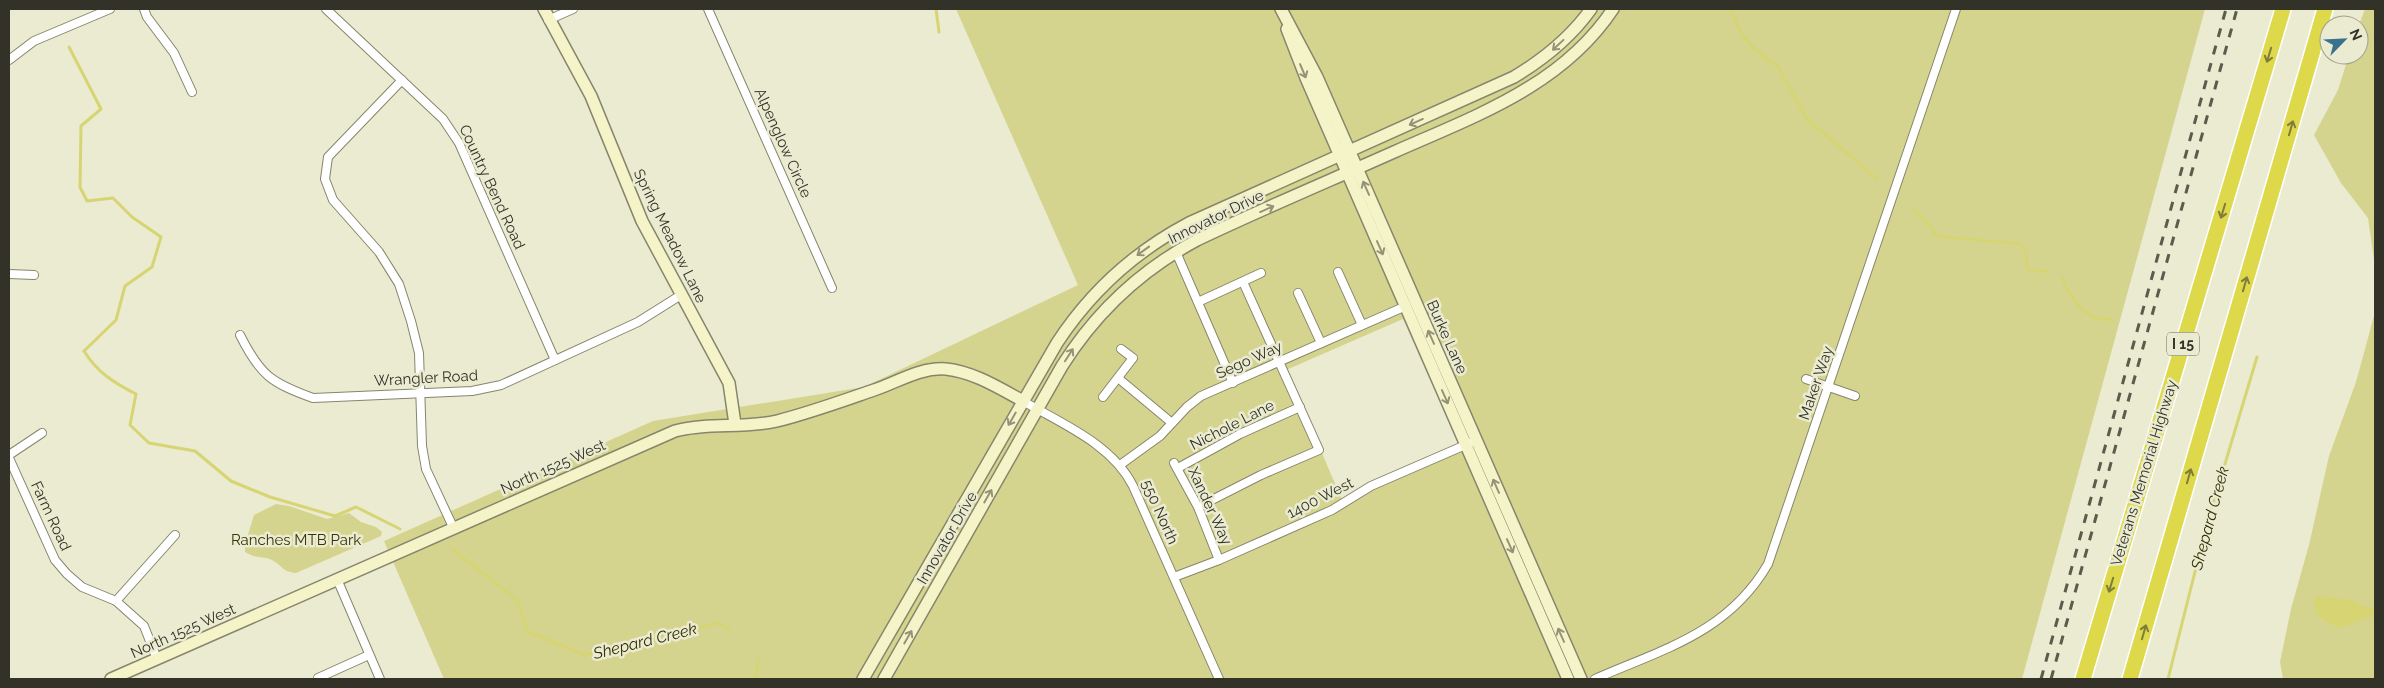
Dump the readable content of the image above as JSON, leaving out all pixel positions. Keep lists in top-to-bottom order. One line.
{"streets":{"highway":["I 15","Veterans Memorial Highway"],"street":["Alpenglow Circle","Country Bend Road","Innovator Drive","Spring Meadow Lane","Burke Lane","Sego Way","Wrangler Road","Maker Way","Nichole Lane","North 1525 West","1400 West","Xander Way","550 North","Farm Road"]},"crossings":[["Country Bend Road","Wrangler Road"],["Innovator Drive","Burke Lane"],["Innovator Drive","North 1525 West"],["Innovator Drive","550 North"],["Spring Meadow Lane","Wrangler Road"],["Spring Meadow Lane","North 1525 West"],["Burke Lane","Sego Way"],["Burke Lane","1400 West"],["Sego Way","550 North"],["Nichole Lane","Xander Way"],["North 1525 West","550 North"],["North 1525 West","Farm Road"],["1400 West","Xander Way"],["1400 West","550 North"]],"water":["Shepard Creek"],"parks":["Ranches MTB Park"],"north":"top right"}
